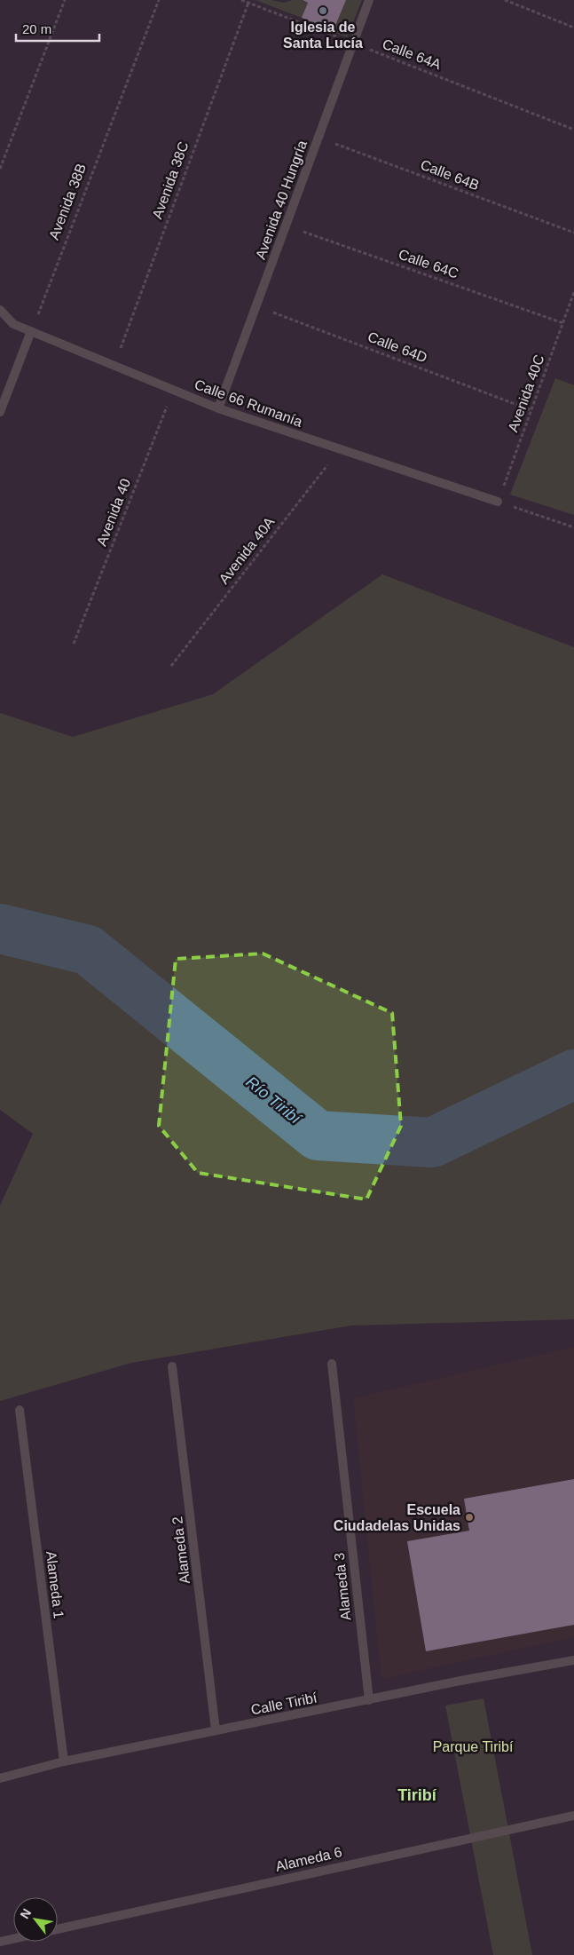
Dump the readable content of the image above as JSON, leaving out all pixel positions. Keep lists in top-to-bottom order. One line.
{"streets":{"street":["Avenida 40 Hungría","Calle 66 Rumanía","Alameda 2","Alameda 1","Alameda 3","Calle Tiribí","Alameda 6"],"path":["Calle 64A","Calle 64B","Avenida 38C","Avenida 38B","Calle 64C","Calle 64D","Avenida 40C","Avenida 40","Avenida 40A"]},"crossings":[["Calle 64A","Avenida 38C"],["Calle 64A","Avenida 40 Hungría"],["Calle 64B","Avenida 40 Hungría"],["Avenida 38C","Calle 66 Rumanía"],["Avenida 40 Hungría","Calle 64C"],["Avenida 40 Hungría","Calle 64D"],["Avenida 40 Hungría","Calle 66 Rumanía"],["Avenida 38B","Calle 66 Rumanía"],["Calle 64C","Avenida 40C"],["Calle 64D","Avenida 40C"],["Avenida 40C","Calle 66 Rumanía"],["Calle 66 Rumanía","Avenida 40"],["Calle 66 Rumanía","Avenida 40A"],["Alameda 2","Calle Tiribí"],["Alameda 1","Calle Tiribí"],["Alameda 3","Calle Tiribí"]],"districts":["Tiribí"],"water":["Río Tiribí"],"parks":["Parque Tiribí"],"places":["Iglesia de Santa Lucía","Escuela Ciudadelas Unidas"],"scale_bar":"20 m","north":"top left"}
